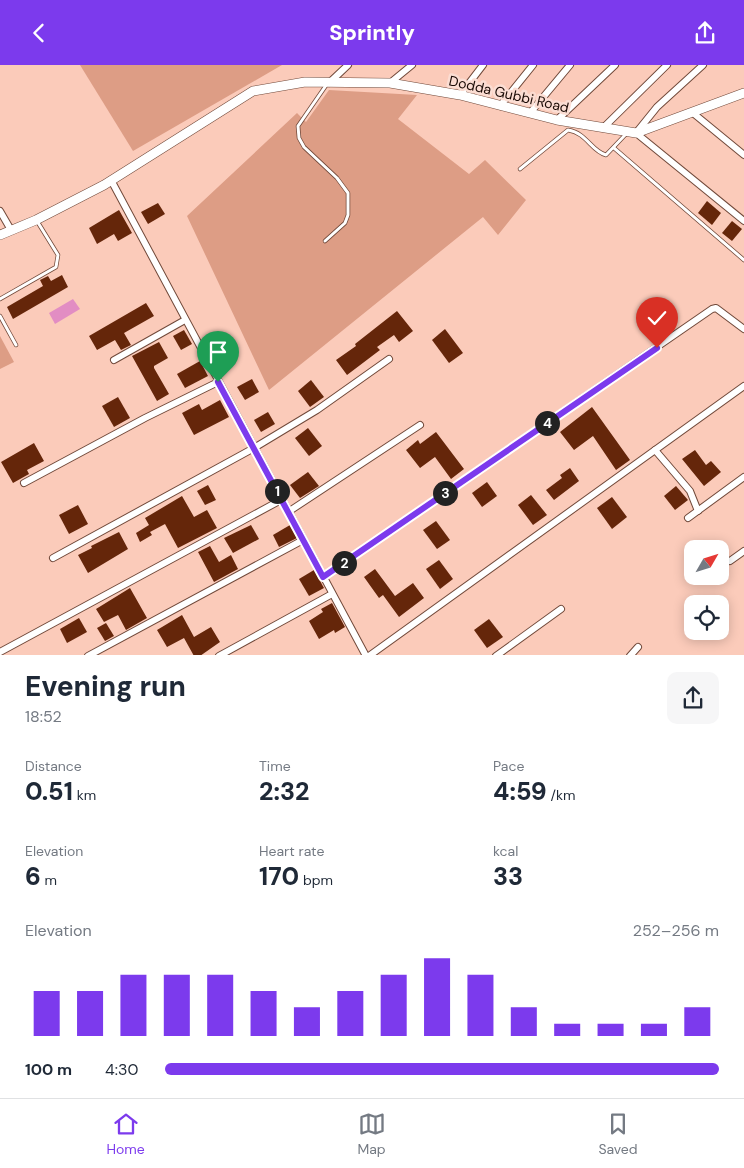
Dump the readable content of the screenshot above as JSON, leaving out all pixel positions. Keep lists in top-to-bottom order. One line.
{"streets":{"main road":["Dodda Gubbi Road"]},"north":"top right","page":{"header":"Sprintly","pins":["4","1","3","2"],"heading":["Evening run","18:52"],"stats":[["Distance","0.51 km"],["Time","2:32"],["Pace","4:59 /km"],["Elevation","6 m"],["Heart rate","170 bpm"],["kcal","33"]],"chart":["Elevation","252–256 m"],"list":[{"name":"100 m","note":"4:30"}],"tabs":["Home","Map","Saved"]}}
